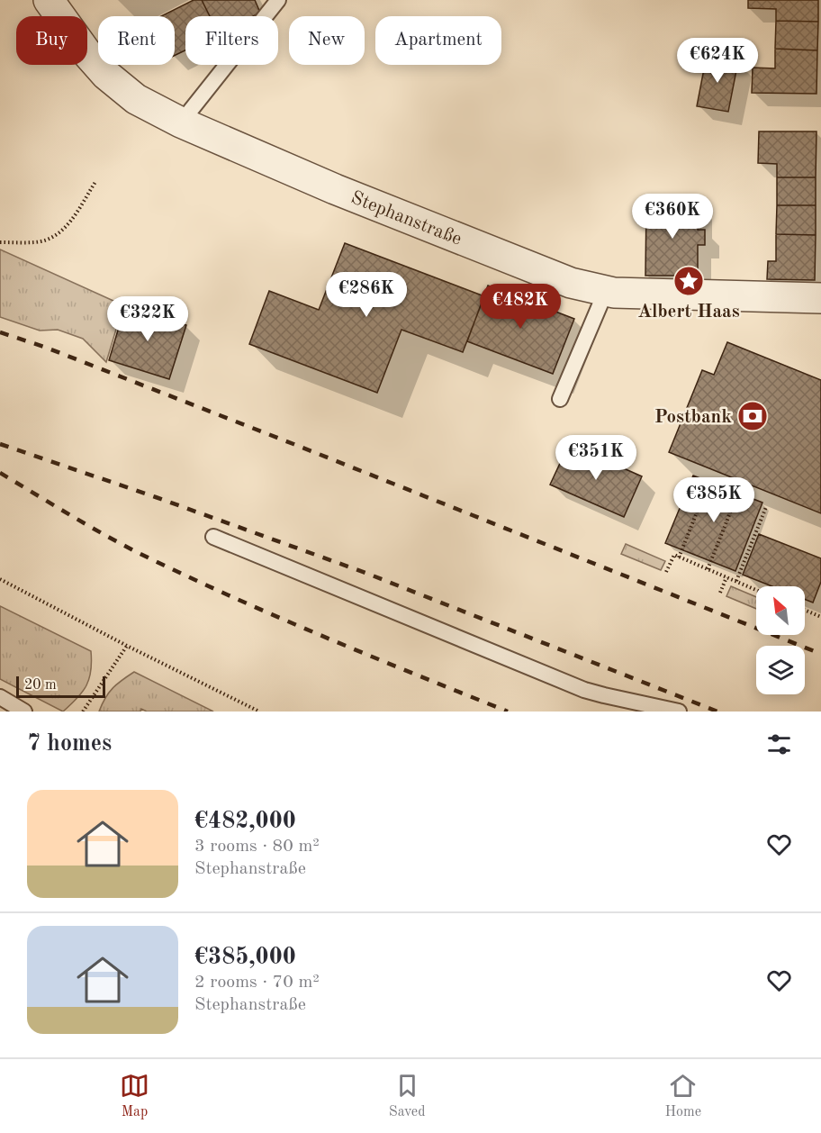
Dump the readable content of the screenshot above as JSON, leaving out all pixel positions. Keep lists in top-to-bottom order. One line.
{"streets":{"street":["Stephanstraße"]},"places":{"place":["Albert Haas"],"bank":["Postbank"]},"scale_bar":"20 m","north":"top left","page":{"chip":["Buy","Rent","Filters","New","Apartment"],"price":["€624K","€360K","€286K","€482K","€322K","€351K","€385K"],"scale":"20 m","heading":"7 homes","list":[{"name":"€482,000","note":"3 rooms · 80 m² · Stephanstraße"},{"name":"€385,000","note":"2 rooms · 70 m² · Stephanstraße"}],"tabs":["Map","Saved","Home"]}}
